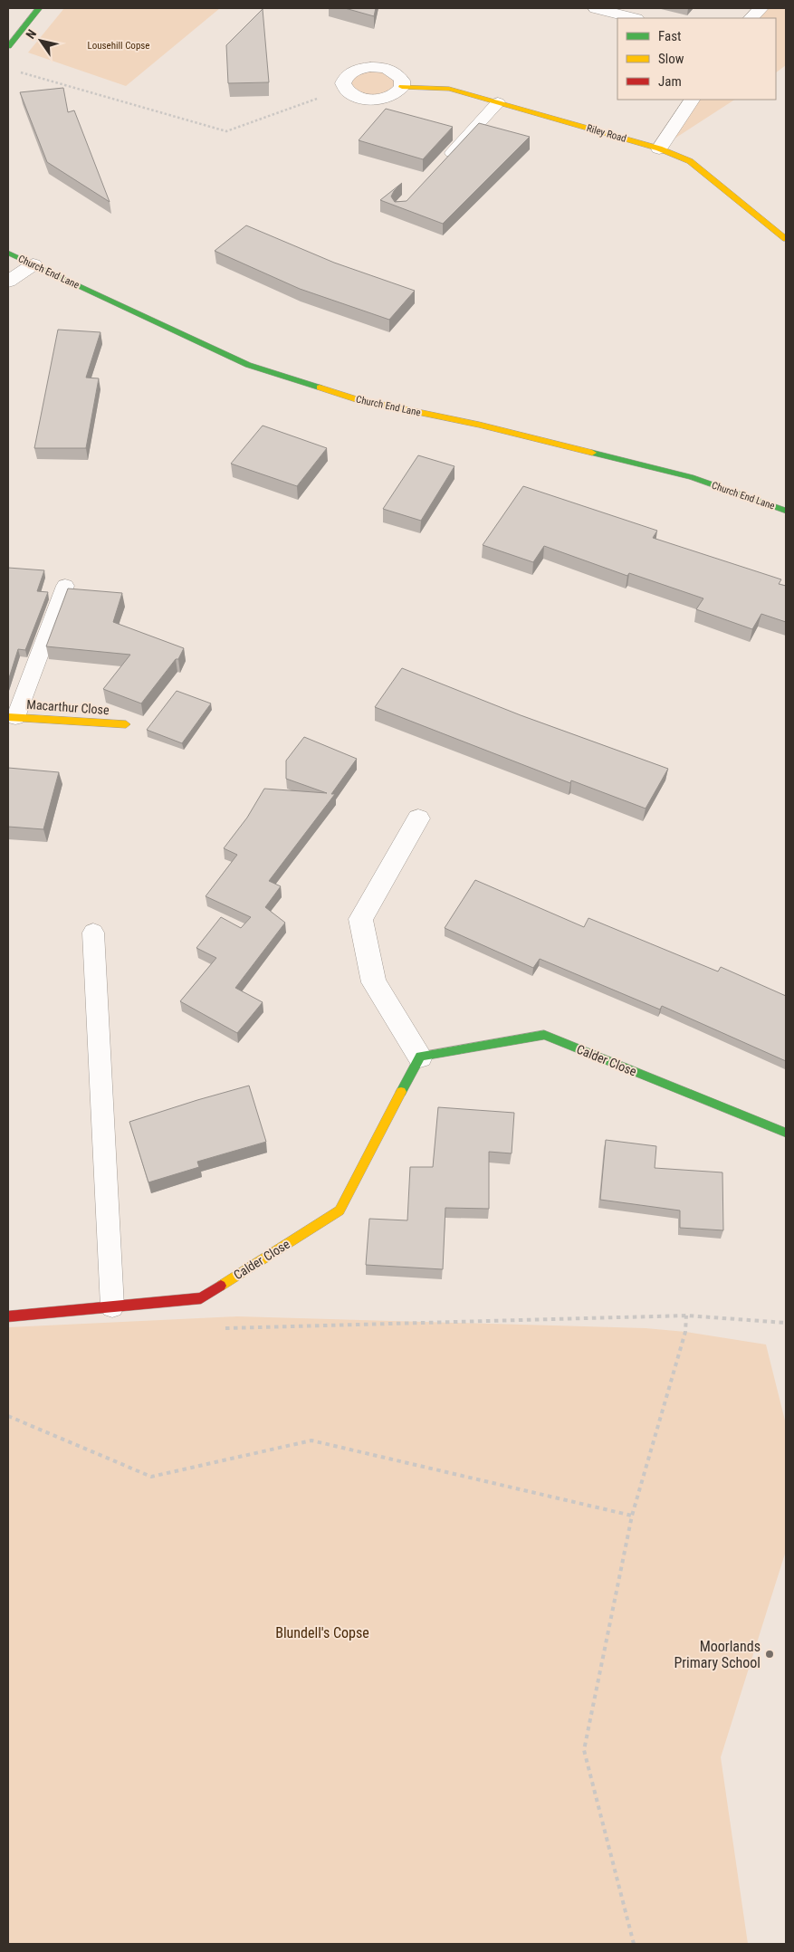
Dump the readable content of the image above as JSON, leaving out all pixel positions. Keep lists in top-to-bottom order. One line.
{"streets":{"street":["Riley Road","Church End Lane","Macarthur Close","Calder Close"]},"parks":["Lousehill Copse","Blundell's Copse"],"places":["Moorlands Primary School"],"legend":["Fast","Slow","Jam"],"north":"top left"}
